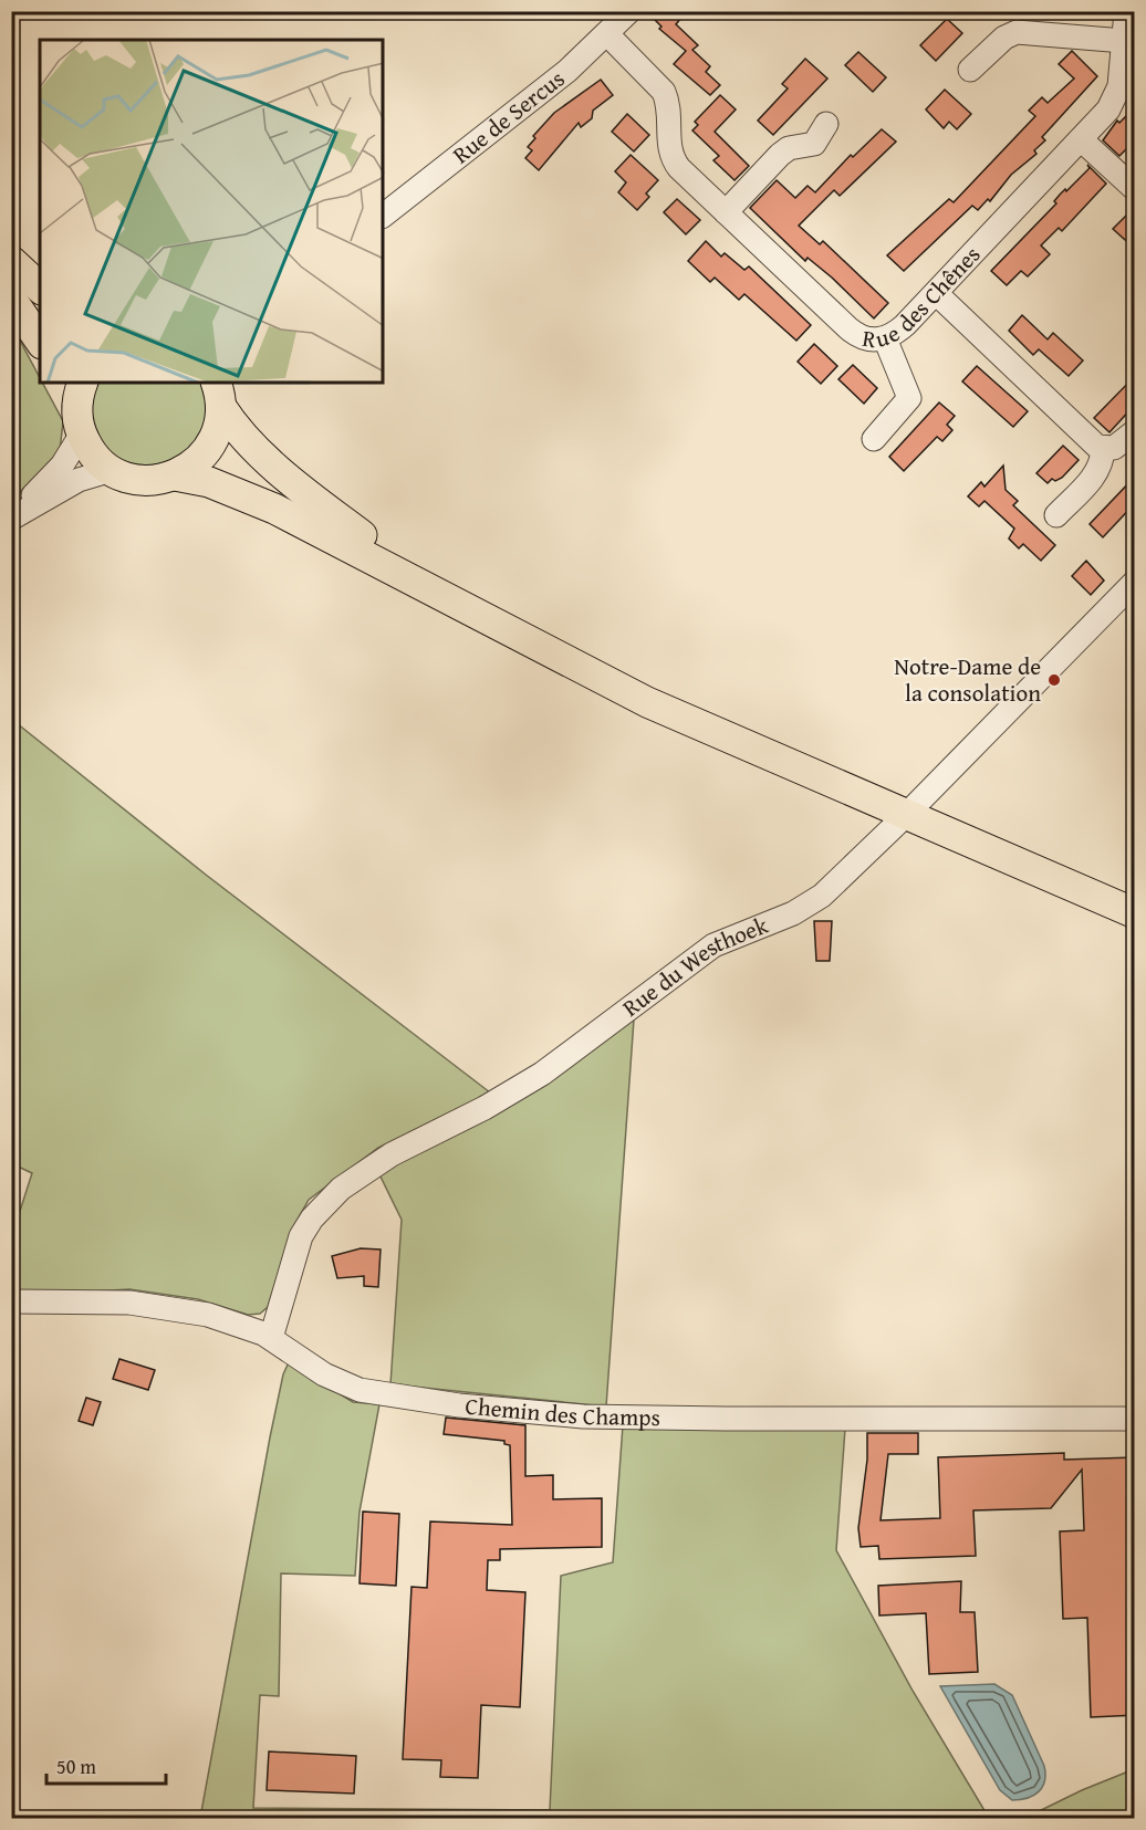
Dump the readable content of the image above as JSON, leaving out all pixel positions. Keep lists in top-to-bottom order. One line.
{"streets":{"street":["Rue de Sercus","Rue des Chênes","Rue du Westhoek","Chemin des Champs"]},"crossings":[["Rue de Sercus","Rue des Chênes"],["Rue du Westhoek","Chemin des Champs"]],"places":["Notre-Dame de la consolation"],"scale_bar":"50 m"}
